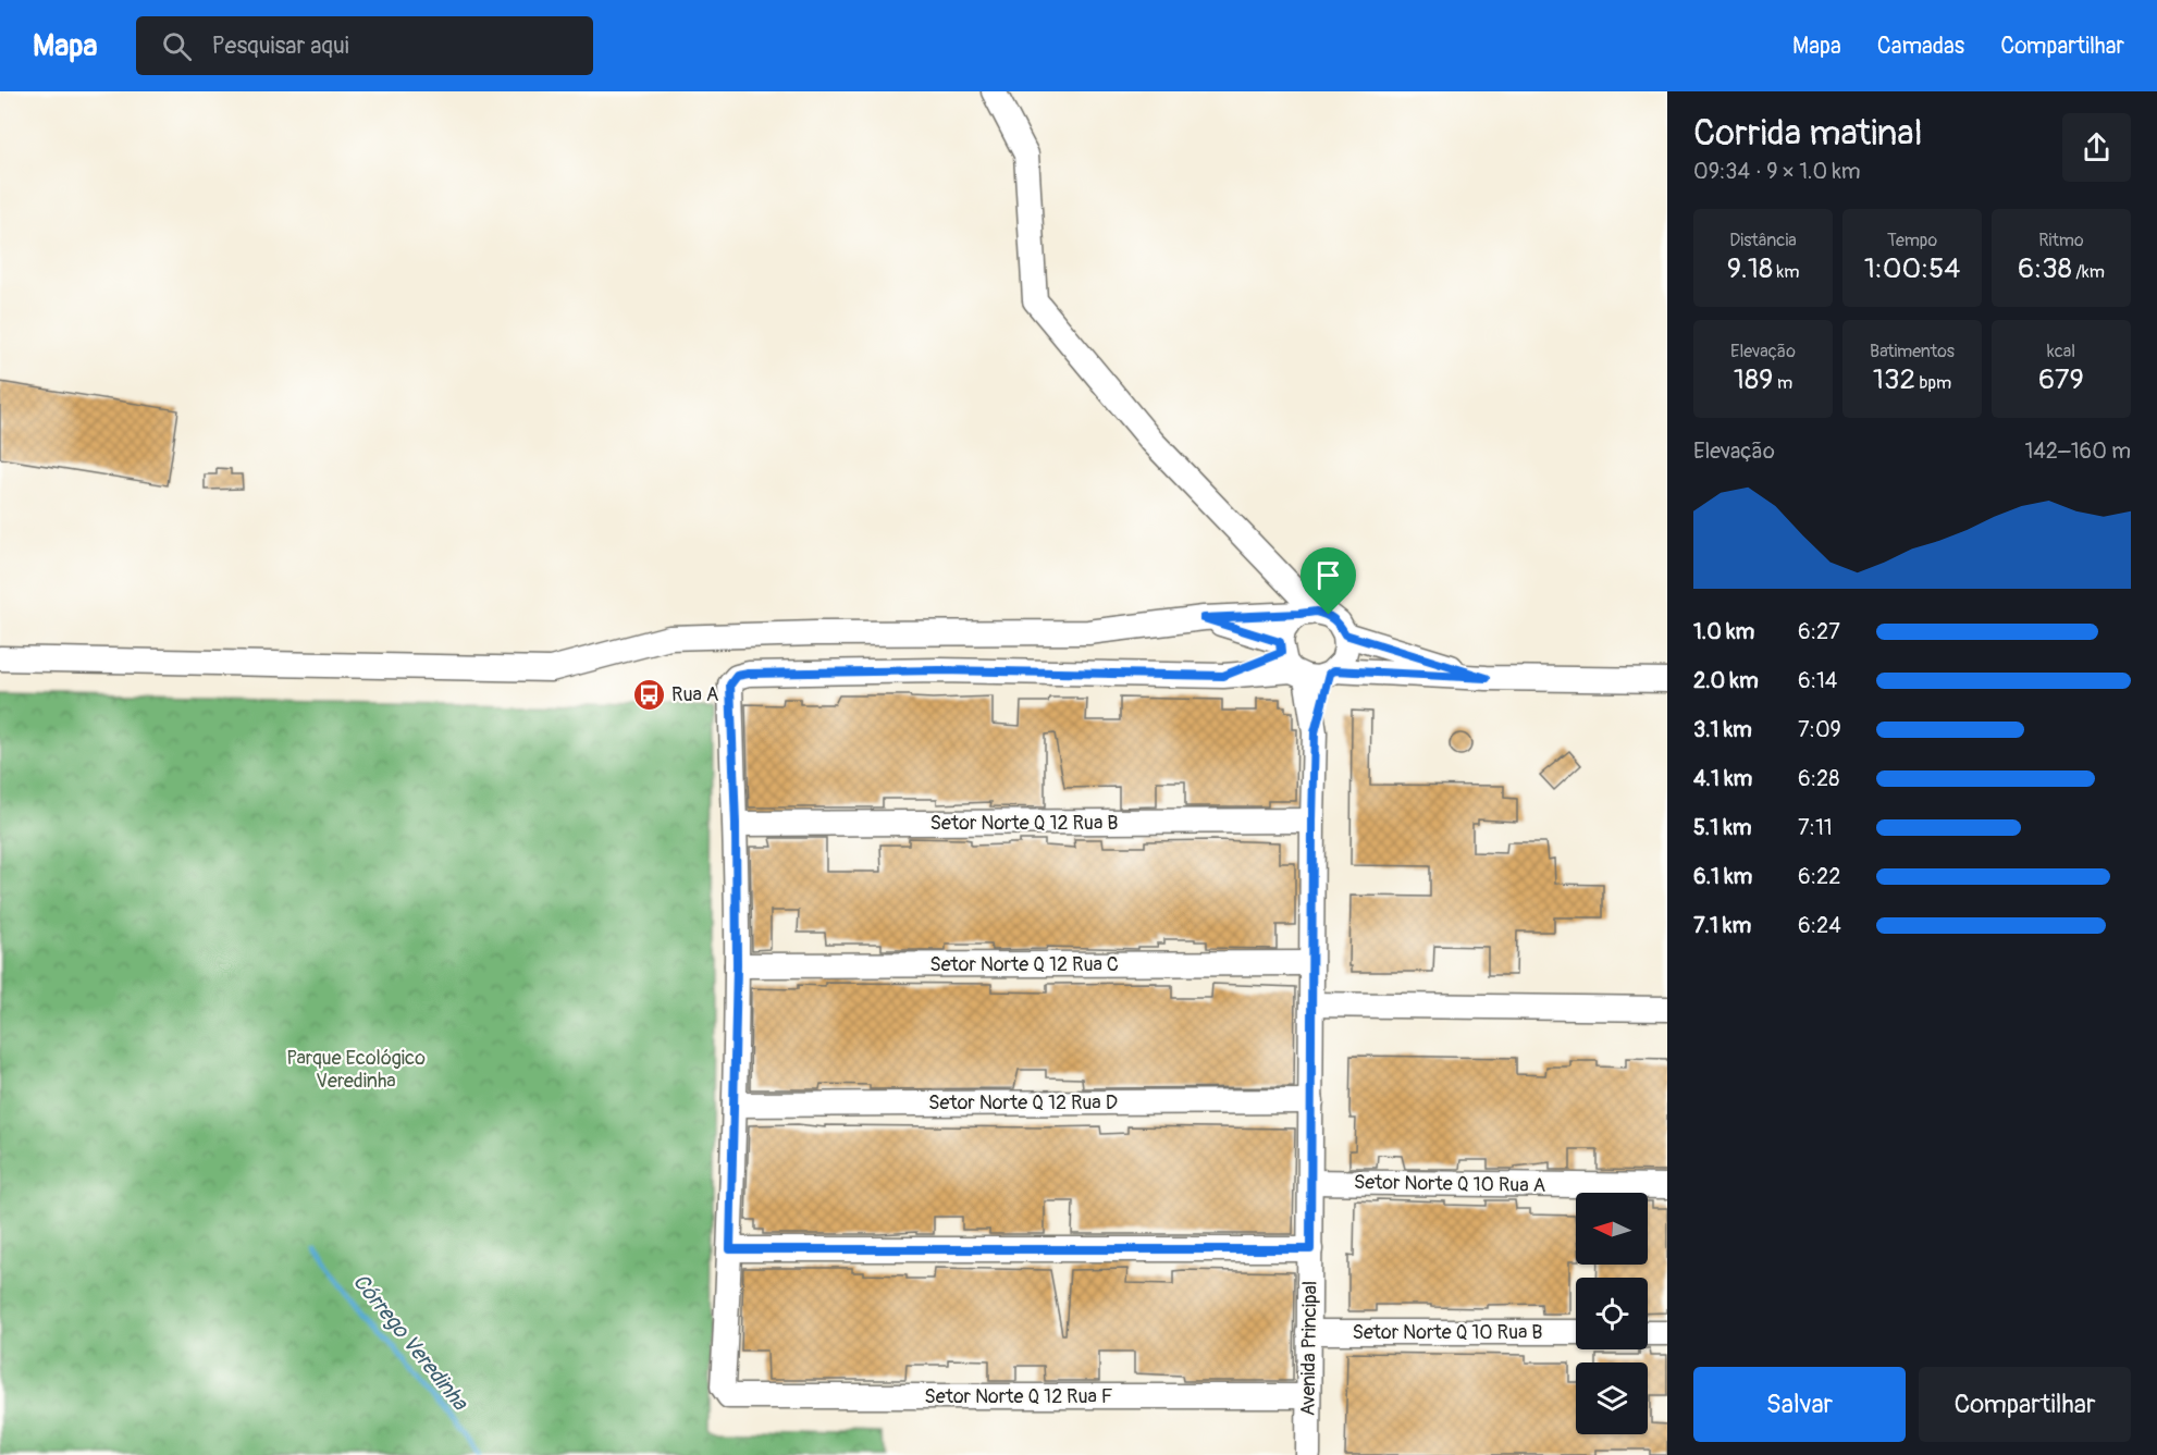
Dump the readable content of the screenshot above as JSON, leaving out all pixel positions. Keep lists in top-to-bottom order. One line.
{"streets":{"street":["Setor Norte Q 12 Rua B","Setor Norte Q 12 Rua C","Setor Norte Q 12 Rua D","Setor Norte Q 10 Rua A","Setor Norte Q 10 Rua B","Avenida Principal","Setor Norte Q 12 Rua F"]},"crossings":[["Setor Norte Q 12 Rua B","Avenida Principal"],["Setor Norte Q 12 Rua C","Avenida Principal"],["Setor Norte Q 12 Rua D","Avenida Principal"],["Setor Norte Q 10 Rua A","Avenida Principal"],["Setor Norte Q 10 Rua B","Avenida Principal"],["Avenida Principal","Setor Norte Q 12 Rua F"]],"water":["Córrego Veredinha"],"parks":["Parque Ecológico Veredinha"],"places":{"bus stop":["Rua A"]},"north":"left","page":{"header":"Mapa","search":"Pesquisar aqui","nav":["Mapa","Camadas","Compartilhar"],"heading":["Corrida matinal","09:34 · 9 × 1.0 km"],"stats":[["Distância","9.18 km"],["Tempo","1:00:54"],["Ritmo","6:38 /km"],["Elevação","189 m"],["Batimentos","132 bpm"],["kcal","679"]],"chart":["Elevação","142–160 m"],"list":[{"name":"1.0 km","note":"6:27"},{"name":"2.0 km","note":"6:14"},{"name":"3.1 km","note":"7:09"},{"name":"4.1 km","note":"6:28"},{"name":"5.1 km","note":"7:11"},{"name":"6.1 km","note":"6:22"},{"name":"7.1 km","note":"6:24"}],"buttons":["Salvar","Compartilhar"]}}
